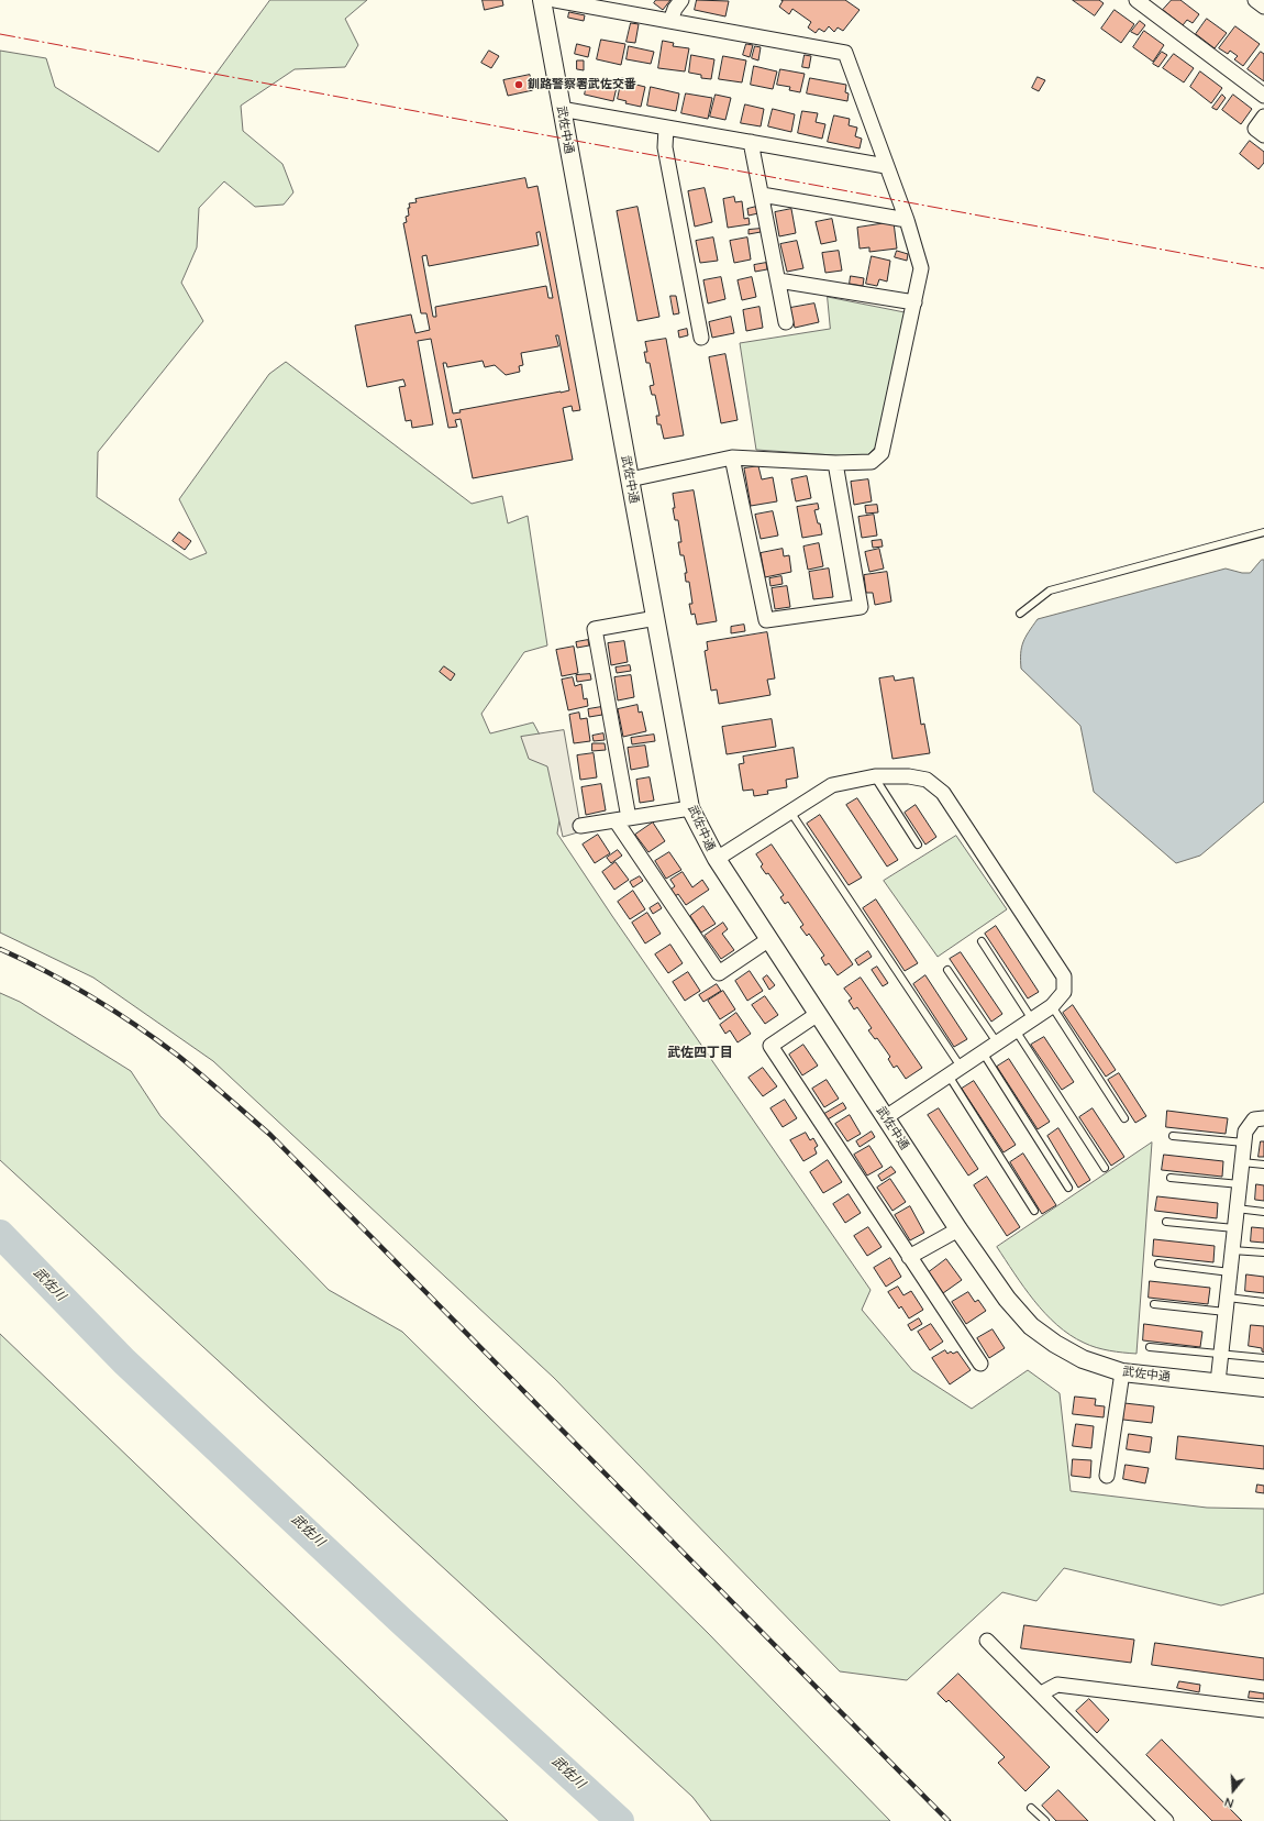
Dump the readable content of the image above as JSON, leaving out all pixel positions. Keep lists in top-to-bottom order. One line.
{"streets":{"street":["武佐中通"]},"districts":["武佐四丁目"],"water":["武佐川"],"places":["釧路警察署武佐交番"],"north":"bottom"}
